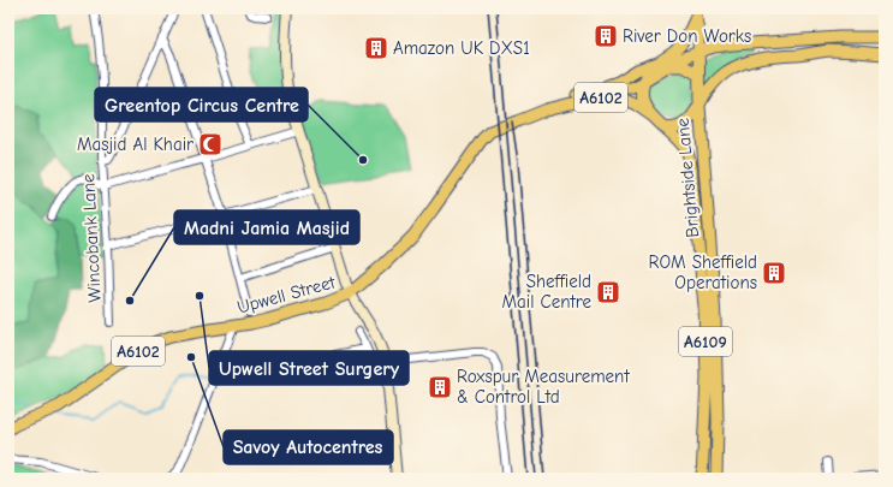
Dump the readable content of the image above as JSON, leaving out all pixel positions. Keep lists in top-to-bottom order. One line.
{"streets":{"main road":["A6102","Brightside Lane","Upwell Street","A6109"],"street":["Wincobank Lane"]},"crossings":[["Brightside Lane","Upwell Street"]],"places":{"building":["River Don Works","Amazon UK DXS1","ROM Sheffield Operations","Sheffield Mail Centre","Roxspur Measurement & Control Ltd"],"mosque":["Masjid Al Khair"],"other":["Greentop Circus Centre","Upwell Street Surgery","Madni Jamia Masjid","Savoy Autocentres"]}}
